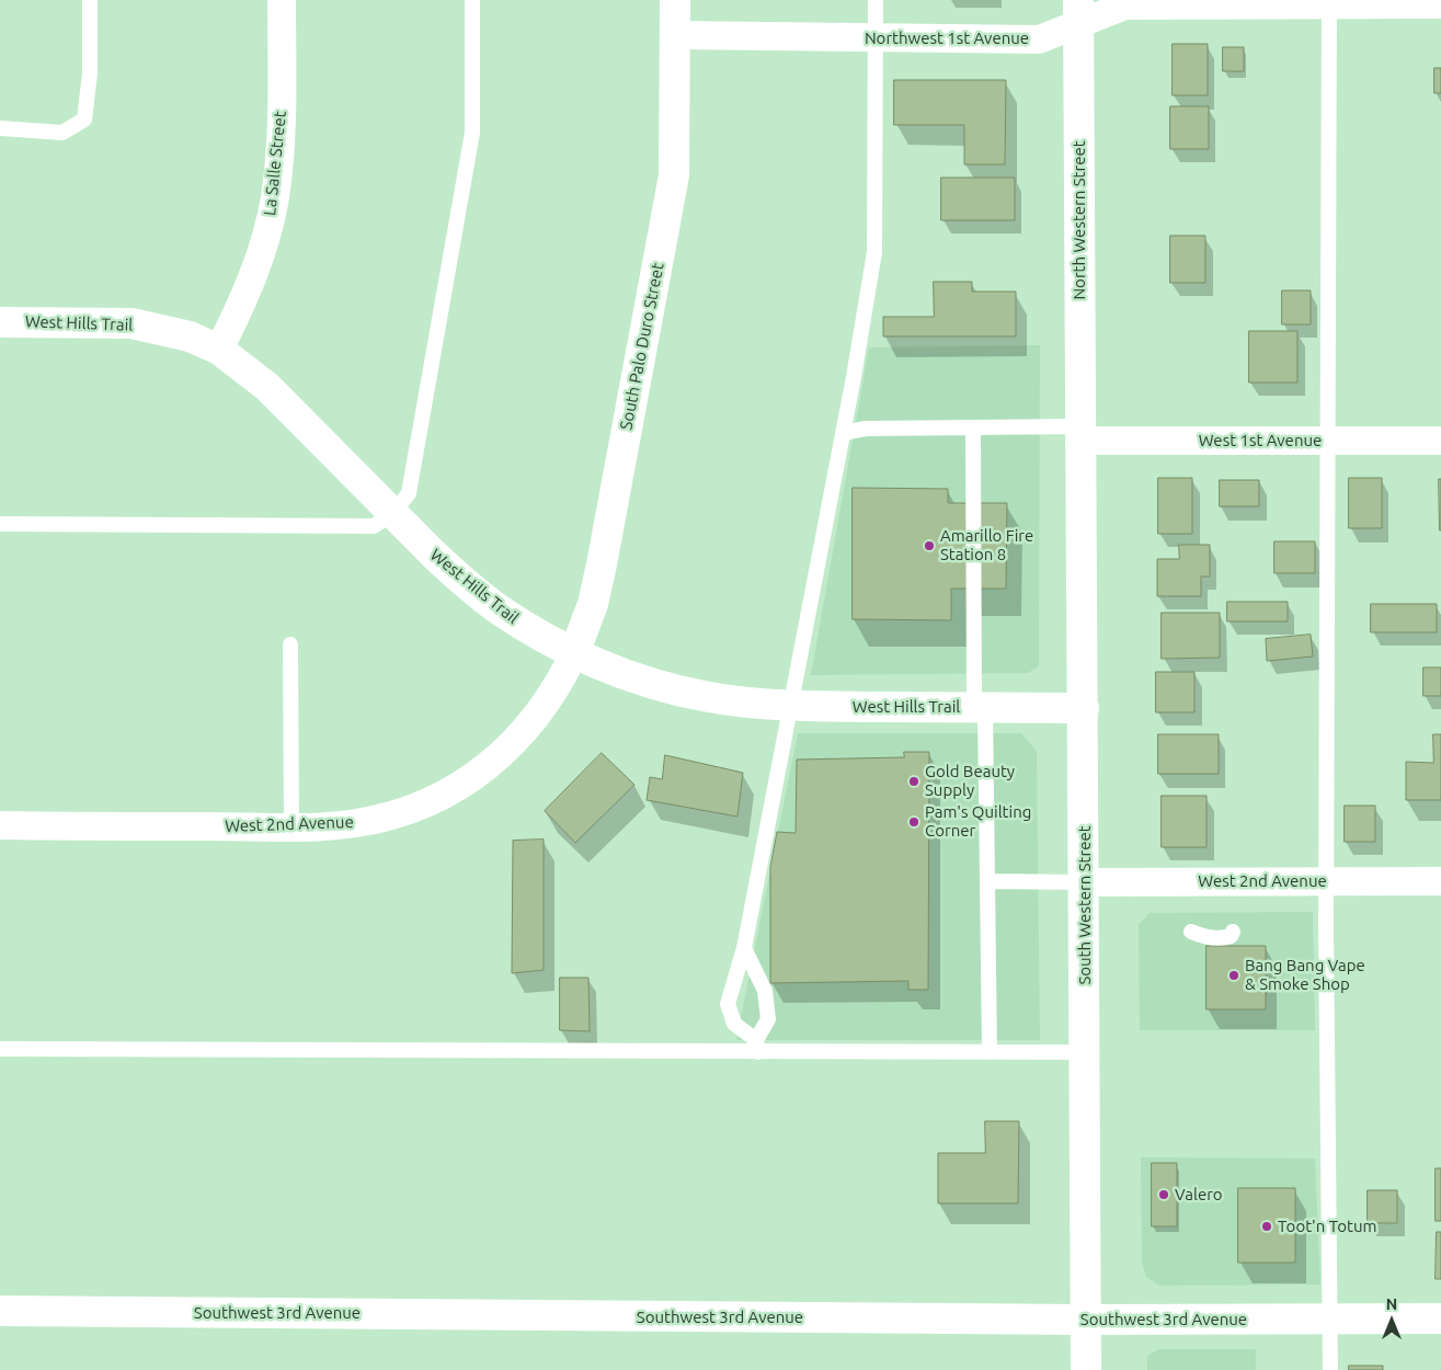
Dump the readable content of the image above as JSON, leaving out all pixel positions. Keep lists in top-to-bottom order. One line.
{"streets":{"main road":["North Western Street","West Hills Trail","South Palo Duro Street","South Western Street","Southwest 3rd Avenue"],"street":["Northwest 1st Avenue","La Salle Street","West 1st Avenue","West 2nd Avenue"]},"crossings":[["Northwest 1st Avenue","North Western Street"],["Northwest 1st Avenue","South Palo Duro Street"],["La Salle Street","West Hills Trail"],["North Western Street","West 1st Avenue"],["North Western Street","South Western Street"],["West Hills Trail","South Palo Duro Street"],["West Hills Trail","West 2nd Avenue"],["West Hills Trail","South Western Street"],["South Palo Duro Street","West 2nd Avenue"],["West 1st Avenue","South Western Street"],["West 2nd Avenue","South Western Street"],["South Western Street","Southwest 3rd Avenue"]],"places":["Amarillo Fire Station 8","Gold Beauty Supply","Pam's Quilting Corner","Bang Bang Vape & Smoke Shop","Valero","Toot'n Totum"],"north":"top"}
